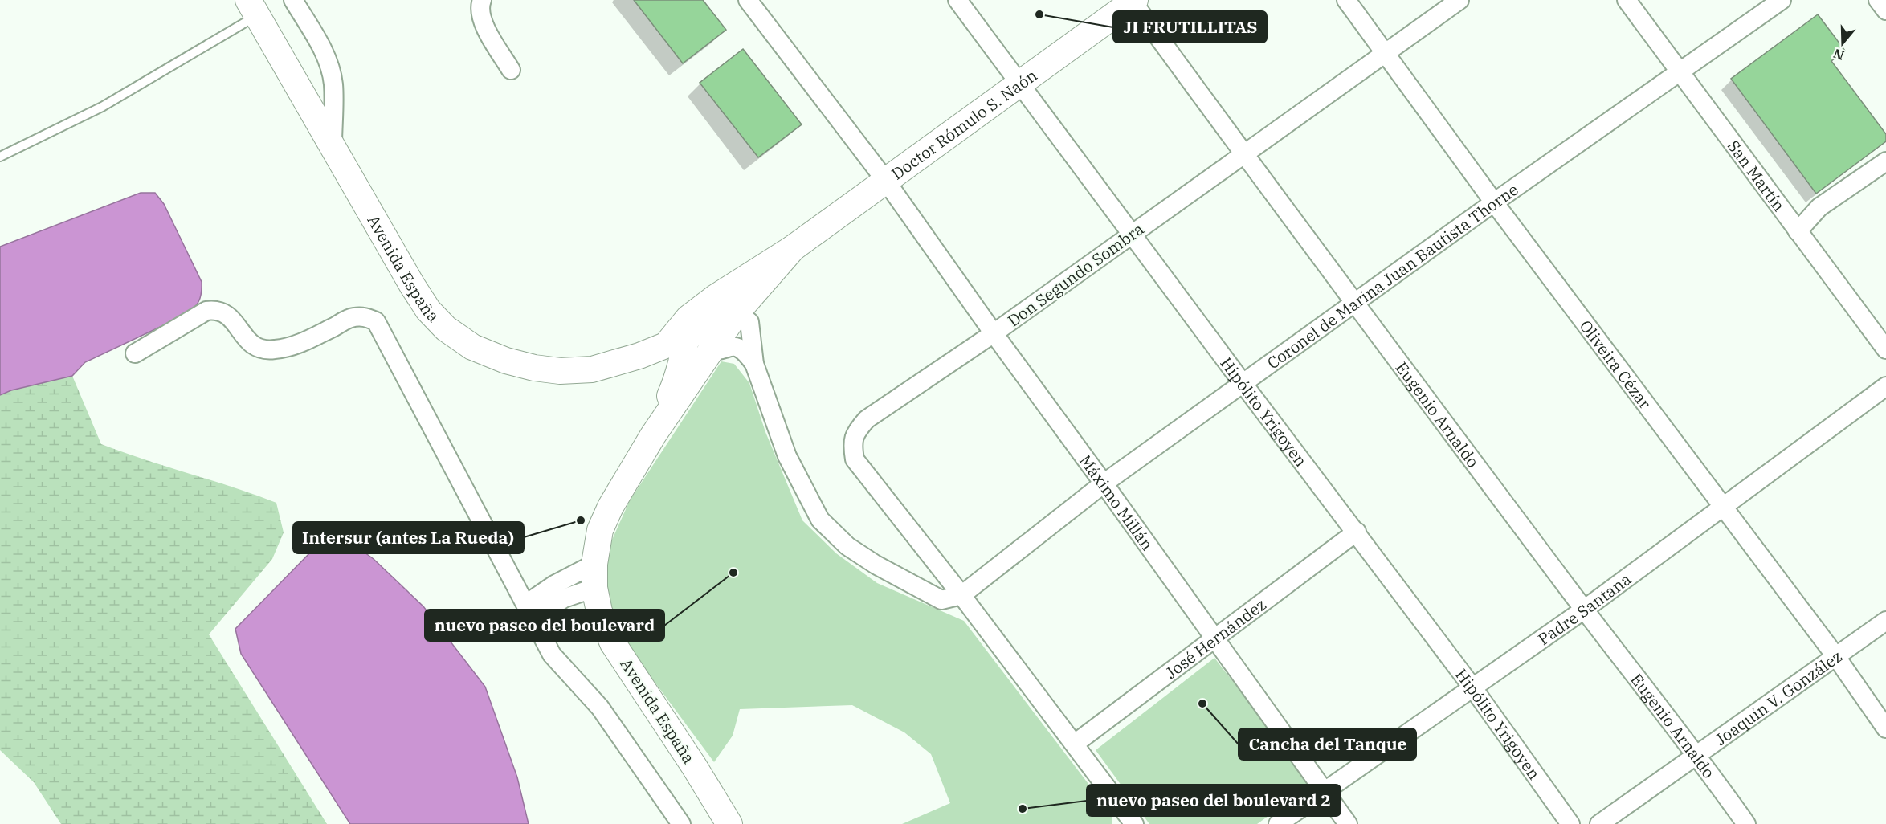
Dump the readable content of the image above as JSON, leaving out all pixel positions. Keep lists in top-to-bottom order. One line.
{"streets":{"main road":["Doctor Rómulo S. Naón","Avenida España"],"street":["San Martín","Don Segundo Sombra","Coronel de Marina Juan Bautista Thorne","Oliveira Cézar","Hipólito Yrigoyen","Eugenio Arnaldo","Máximo Millán","Padre Santana","José Hernández","Joaquín V. González"]},"crossings":[["Doctor Rómulo S. Naón","Avenida España"],["Doctor Rómulo S. Naón","Hipólito Yrigoyen"],["Doctor Rómulo S. Naón","Eugenio Arnaldo"],["Doctor Rómulo S. Naón","Máximo Millán"],["San Martín","Coronel de Marina Juan Bautista Thorne"],["Don Segundo Sombra","Coronel de Marina Juan Bautista Thorne"],["Don Segundo Sombra","Oliveira Cézar"],["Don Segundo Sombra","Hipólito Yrigoyen"],["Don Segundo Sombra","Eugenio Arnaldo"],["Don Segundo Sombra","Máximo Millán"],["Don Segundo Sombra","José Hernández"],["Coronel de Marina Juan Bautista Thorne","Oliveira Cézar"],["Coronel de Marina Juan Bautista Thorne","Hipólito Yrigoyen"],["Coronel de Marina Juan Bautista Thorne","Eugenio Arnaldo"],["Coronel de Marina Juan Bautista Thorne","Máximo Millán"],["Oliveira Cézar","Padre Santana"],["Oliveira Cézar","Joaquín V. González"],["Hipólito Yrigoyen","Padre Santana"],["Hipólito Yrigoyen","José Hernández"],["Eugenio Arnaldo","Padre Santana"],["Eugenio Arnaldo","Joaquín V. González"],["Máximo Millán","Padre Santana"],["Máximo Millán","José Hernández"]],"places":["JI FRUTILLITAS","Intersur (antes La Rueda)","nuevo paseo del boulevard","Cancha del Tanque","nuevo paseo del boulevard 2"],"north":"bottom"}
